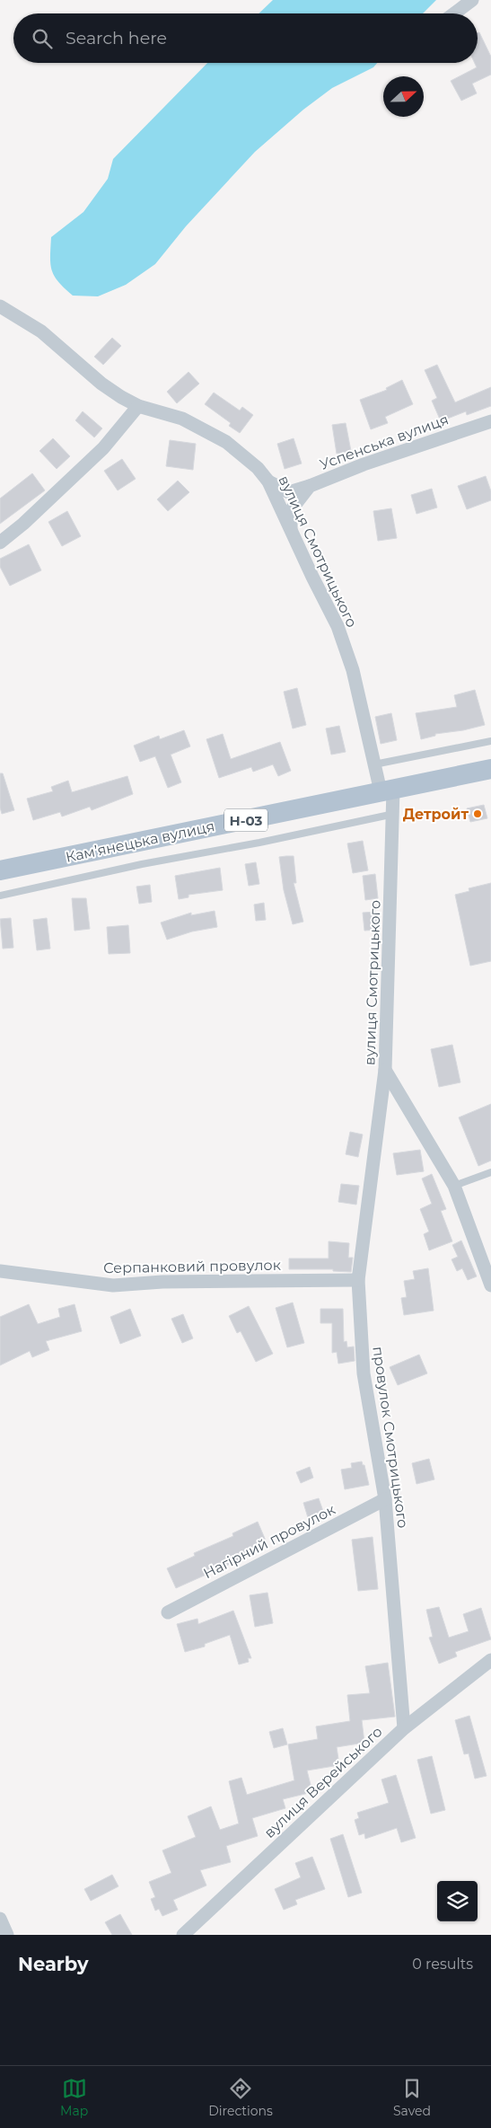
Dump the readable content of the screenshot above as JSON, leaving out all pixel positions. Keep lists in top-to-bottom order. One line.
{"streets":{"main road":["Н-03","Камʼянецька вулиця"],"street":["Успенська вулиця","вулиця Смотрицького","Серпанковий провулок","провулок Смотрицького","Нагірний провулок","вулиця Верейського"]},"crossings":[["Успенська вулиця","вулиця Смотрицького"],["вулиця Смотрицького","Камʼянецька вулиця"],["вулиця Смотрицького","провулок Смотрицького"],["Серпанковий провулок","провулок Смотрицького"],["провулок Смотрицького","Нагірний провулок"],["провулок Смотрицького","вулиця Верейського"]],"places":["Детройт"],"north":"right","page":{"search":"Search here","heading":["Nearby","0 results"],"nav":["Map","Directions","Saved"]}}
